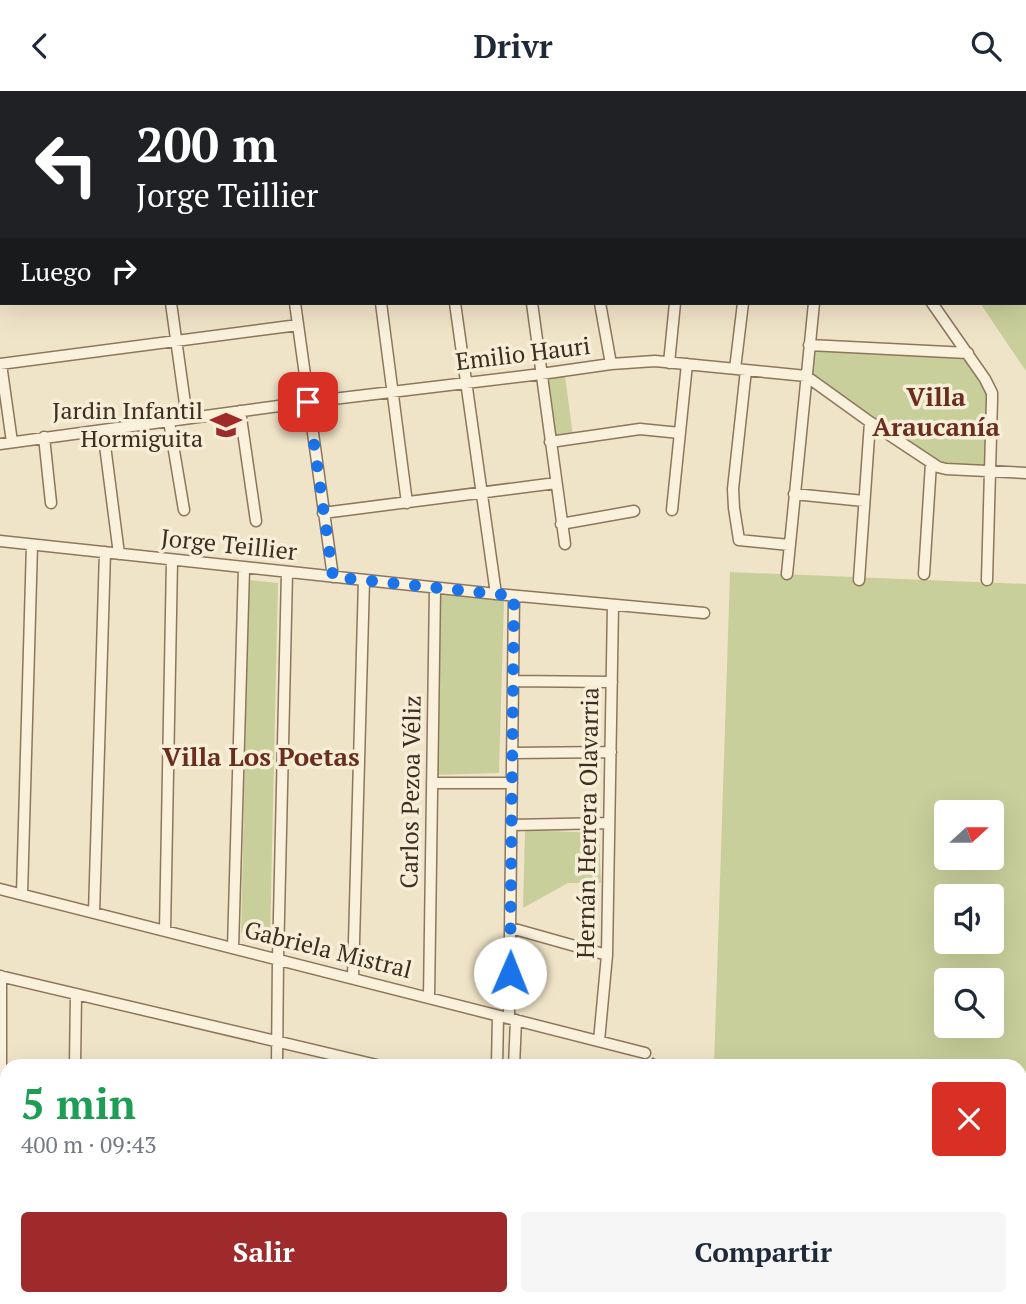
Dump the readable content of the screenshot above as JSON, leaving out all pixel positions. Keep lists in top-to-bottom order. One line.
{"streets":{"street":["Emilio Hauri","Jorge Teillier","Carlos Pezoa Véliz","Hernán Herrera Olavarria","Gabriela Mistral"]},"crossings":[["Jorge Teillier","Carlos Pezoa Véliz"],["Jorge Teillier","Hernán Herrera Olavarria"],["Carlos Pezoa Véliz","Gabriela Mistral"],["Hernán Herrera Olavarria","Gabriela Mistral"]],"districts":["Villa Araucanía","Villa Los Poetas"],"places":{"school or university":["Jardin Infantil Hormiguita"]},"north":"right","page":{"header":"Drivr","turn":["200 m","Jorge Teillier"],"then":"Luego","heading":["5 min","400 m · 09:43"],"buttons":["Salir","Compartir"]}}
